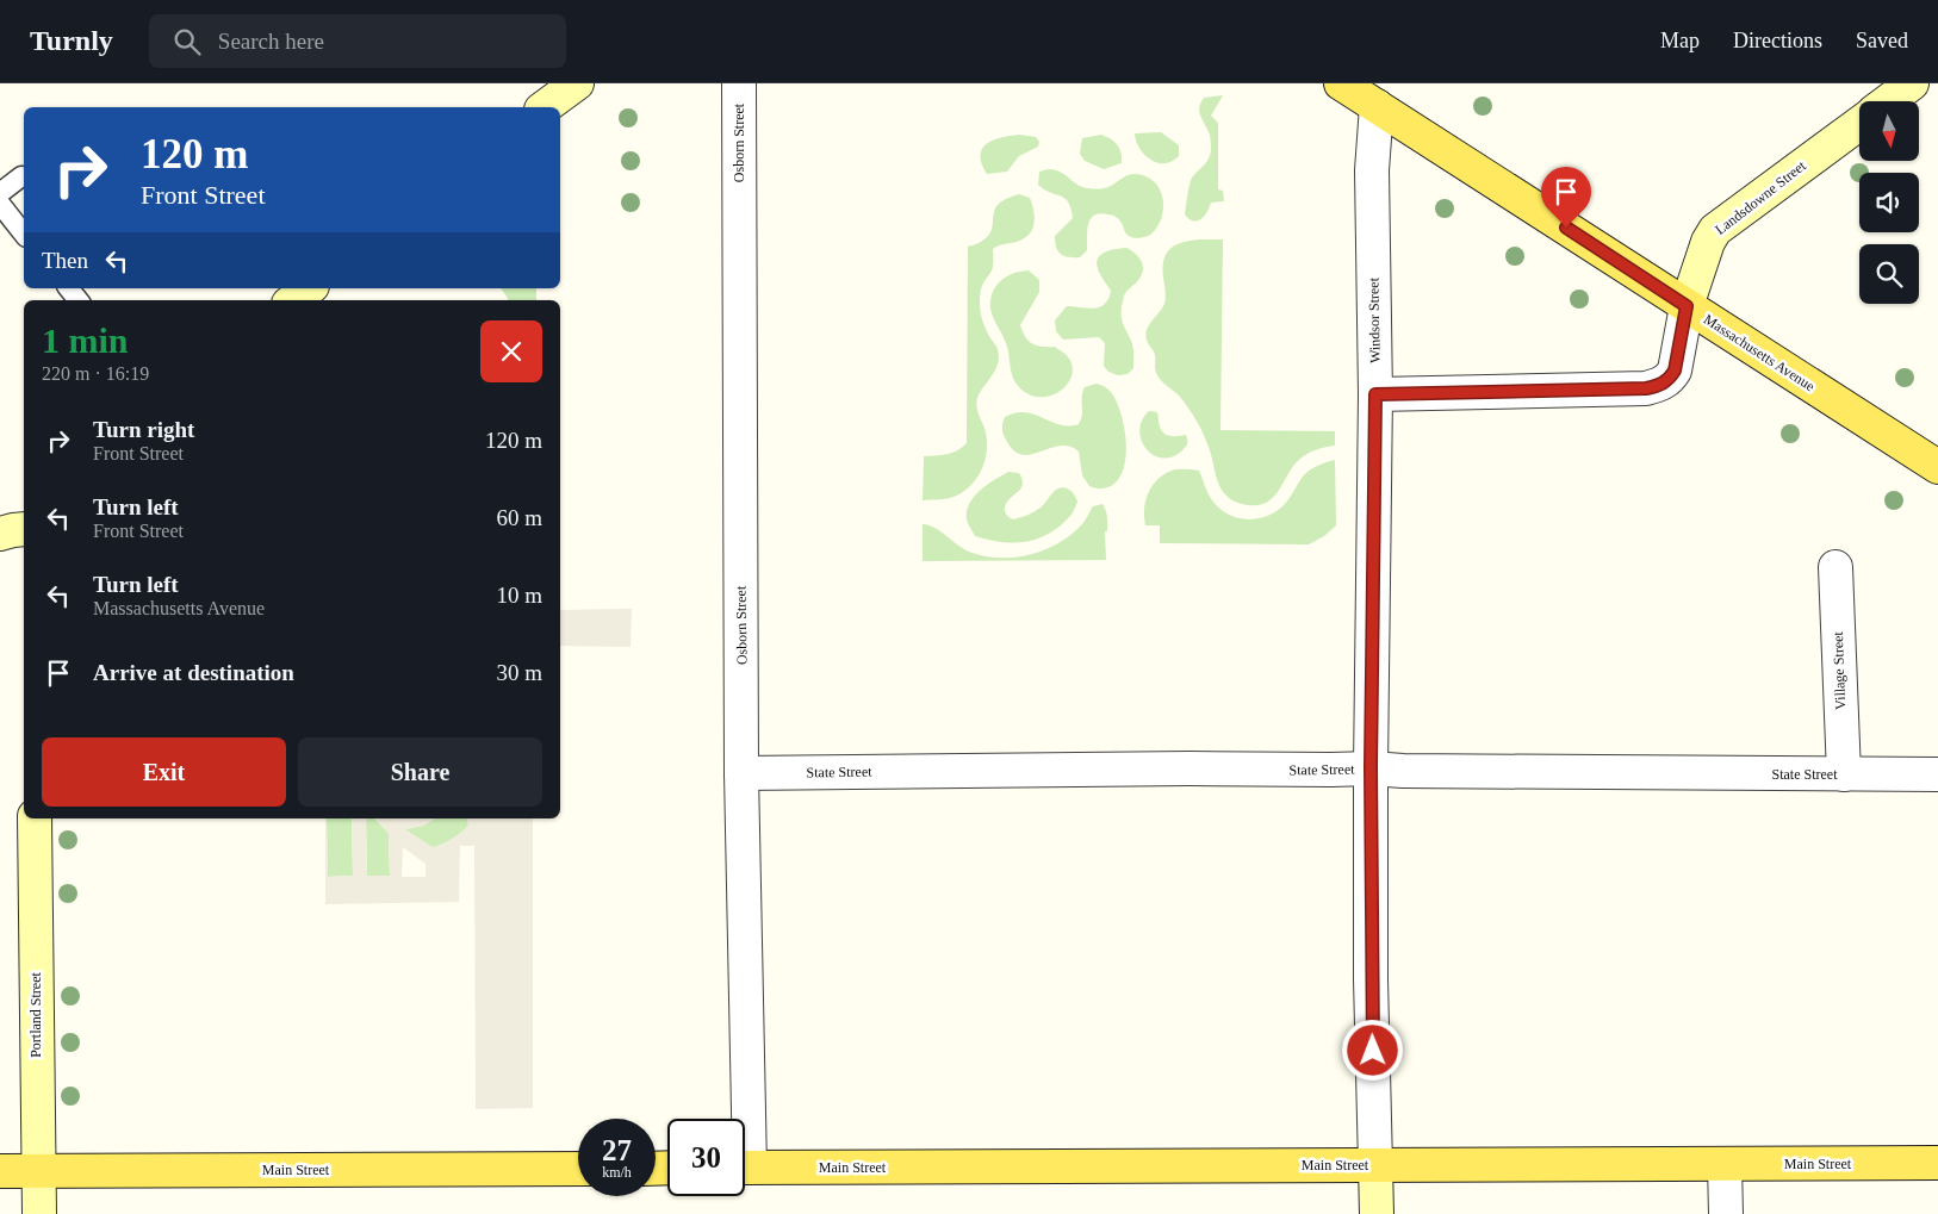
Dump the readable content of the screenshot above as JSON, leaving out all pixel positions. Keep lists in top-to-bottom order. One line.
{"streets":{"main road":["Landsdowne Street","Windsor Street","Massachusetts Avenue","Portland Street","Main Street"],"street":["Osborn Street","Village Street","State Street"]},"crossings":[["Osborn Street","State Street"],["Landsdowne Street","Massachusetts Avenue"],["Windsor Street","Massachusetts Avenue"],["Windsor Street","State Street"],["Windsor Street","Main Street"],["Village Street","State Street"],["Portland Street","Main Street"]],"north":"bottom","page":{"header":"Turnly","search":"Search here","nav":["Map","Directions","Saved"],"turn":["120 m","Front Street"],"then":"Then","heading":["1 min","220 m · 16:19"],"list":[{"name":"Turn right","note":"Front Street","value":"120 m"},{"name":"Turn left","note":"Front Street","value":"60 m"},{"name":"Turn left","note":"Massachusetts Avenue","value":"10 m"},{"name":"Arrive at destination","value":"30 m"}],"buttons":["Exit","Share"],"speed":"27 km/h","limit":"30"}}
